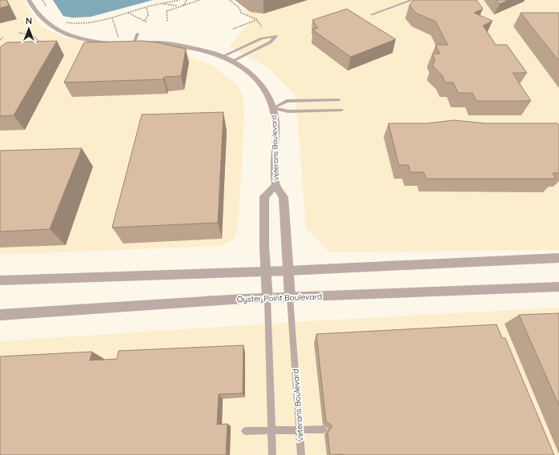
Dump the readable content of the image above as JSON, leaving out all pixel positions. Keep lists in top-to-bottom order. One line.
{"streets":{"street":["Veterans Boulevard","Oyster Point Boulevard"]},"crossings":[["Veterans Boulevard","Oyster Point Boulevard"]],"north":"top"}
